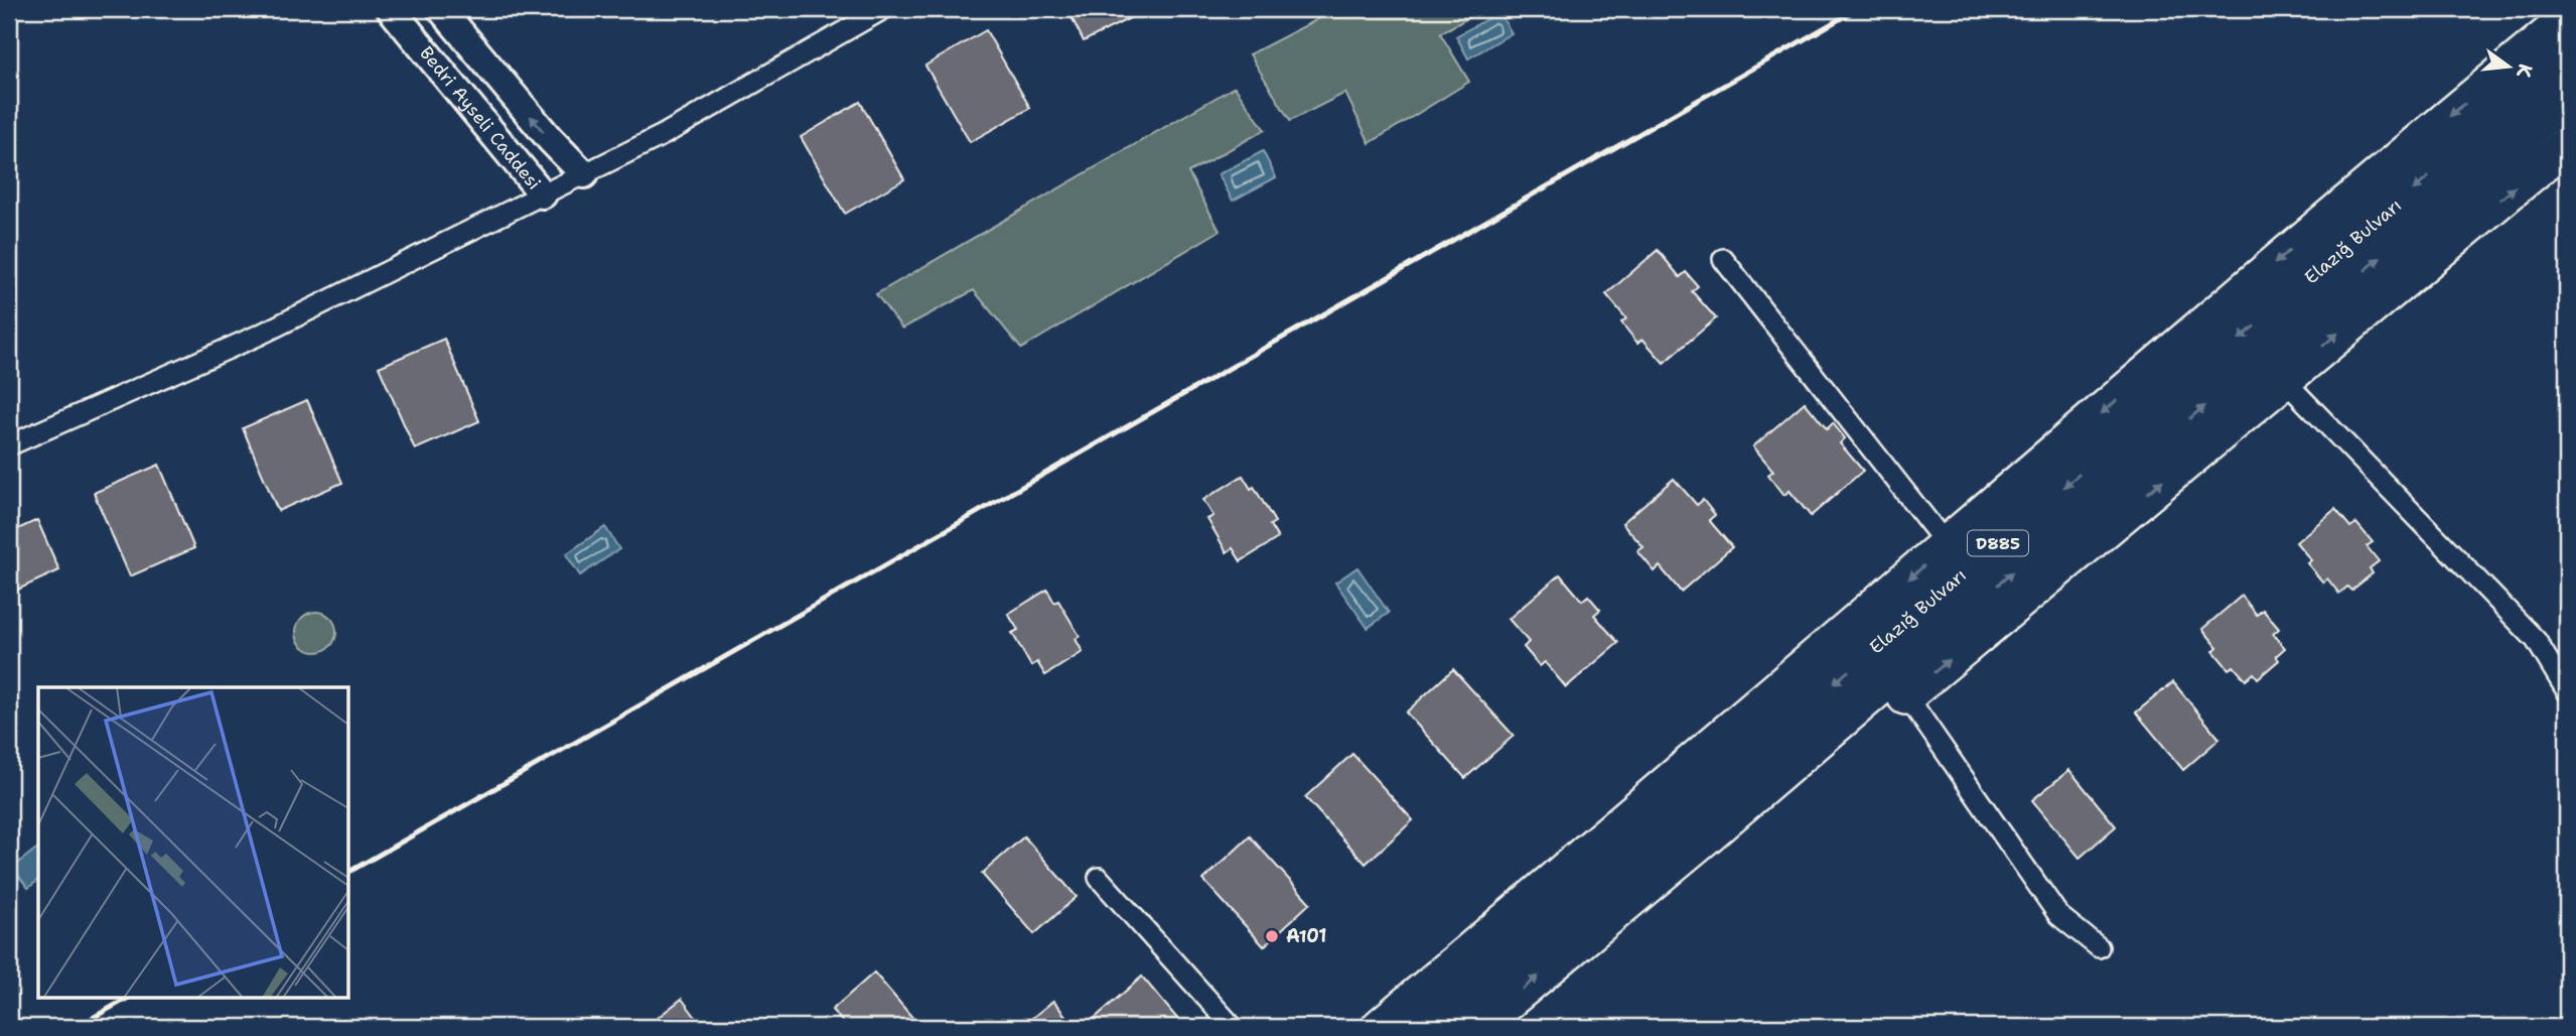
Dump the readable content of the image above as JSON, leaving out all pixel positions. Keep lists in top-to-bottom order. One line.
{"streets":{"highway":["Elazığ Bulvarı","D885"],"main road":["Bedri Ayseli Caddesi"]},"places":["A101"],"north":"right"}
